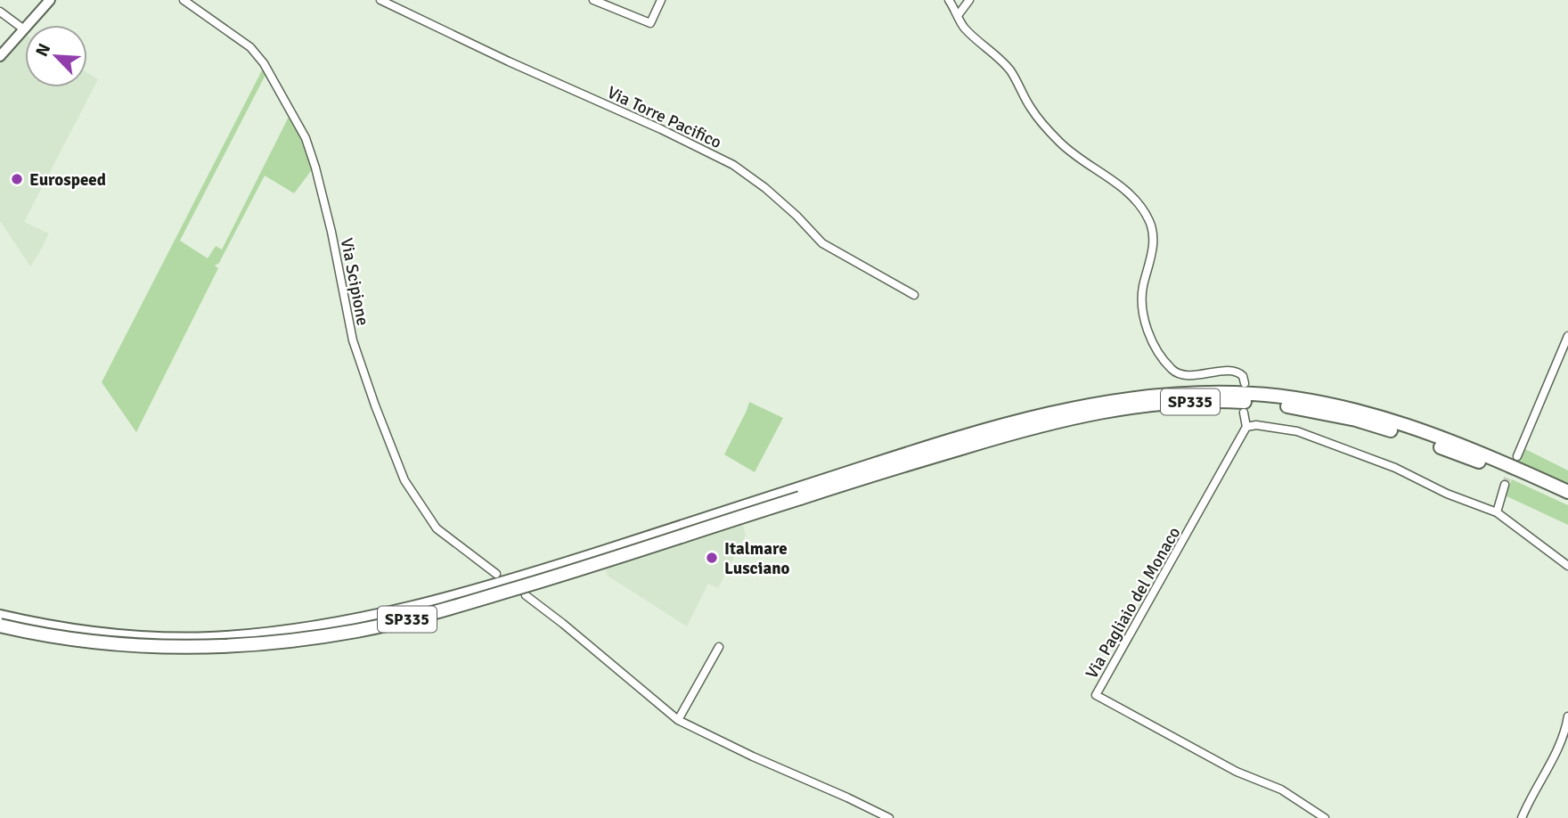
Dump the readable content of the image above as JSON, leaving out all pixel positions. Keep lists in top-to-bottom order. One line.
{"streets":{"highway":["SP335"],"street":["Via Torre Pacifico","Via Scipione","Via Pagliaio del Monaco"]},"places":["Eurospeed","Italmare Lusciano"],"north":"top left"}
